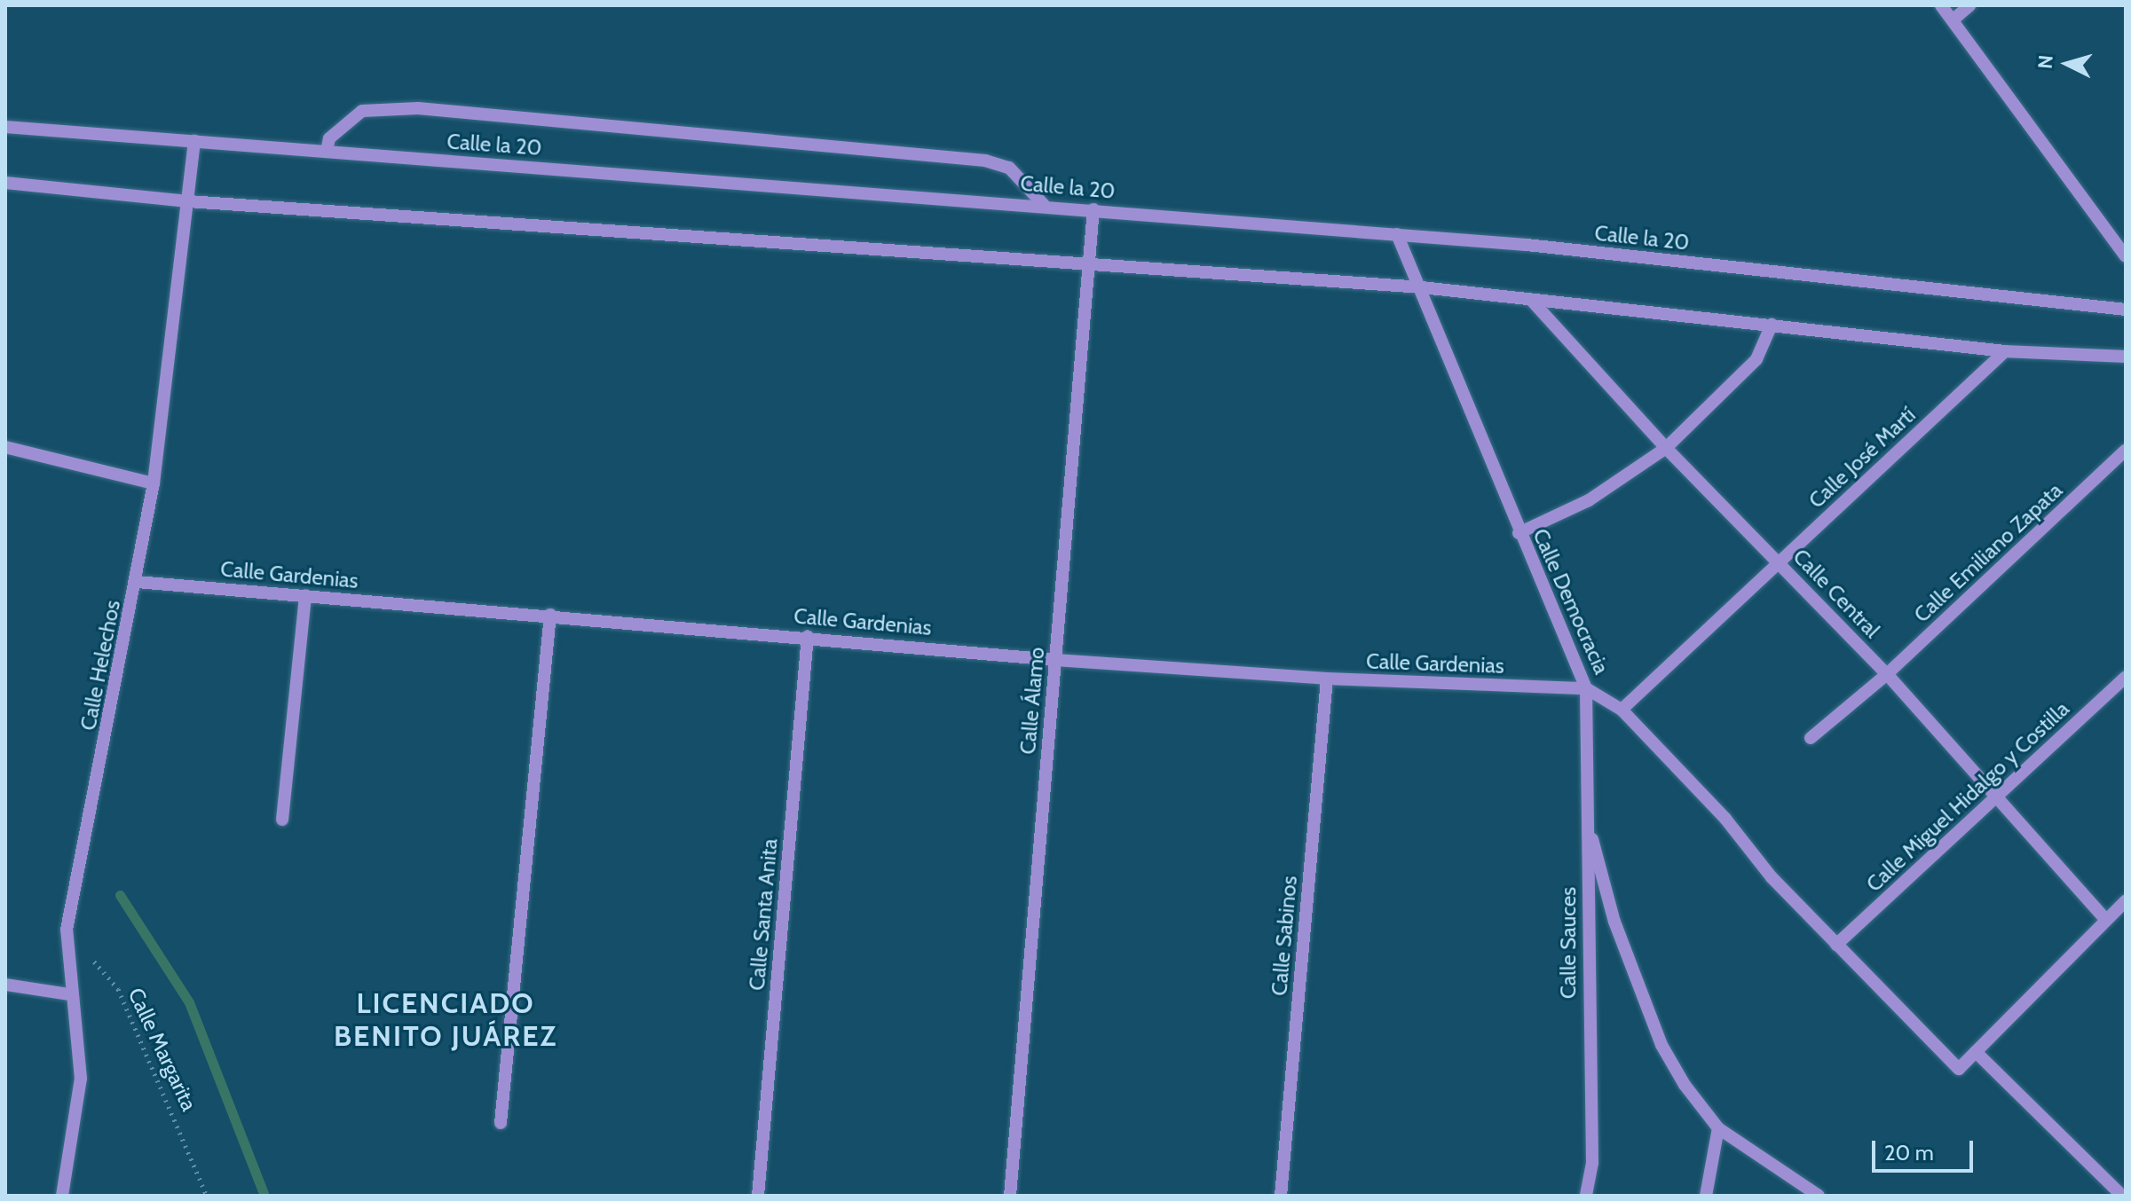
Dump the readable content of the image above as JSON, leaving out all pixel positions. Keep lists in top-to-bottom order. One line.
{"streets":{"street":["Calle la 20","Calle José Martí","Calle Emiliano Zapata","Calle Gardenias","Calle Central","Calle Democracia","Calle Helechos","Calle Álamo","Calle Miguel Hidalgo y Costilla","Calle Santa Anita","Calle Sabinos","Calle Sauces"],"path":["Calle Margarita"]},"crossings":[["Calle la 20","Calle Democracia"],["Calle la 20","Calle Helechos"],["Calle la 20","Calle Álamo"],["Calle José Martí","Calle Central"],["Calle José Martí","Calle Democracia"],["Calle Emiliano Zapata","Calle Central"],["Calle Gardenias","Calle Democracia"],["Calle Gardenias","Calle Helechos"],["Calle Gardenias","Calle Álamo"],["Calle Gardenias","Calle Santa Anita"],["Calle Gardenias","Calle Sabinos"],["Calle Gardenias","Calle Sauces"],["Calle Central","Calle Miguel Hidalgo y Costilla"],["Calle Democracia","Calle Miguel Hidalgo y Costilla"],["Calle Democracia","Calle Sauces"],["Calle Helechos","Calle Margarita"]],"districts":["LICENCIADO BENITO JUÁREZ"],"scale_bar":"20 m","north":"left"}
